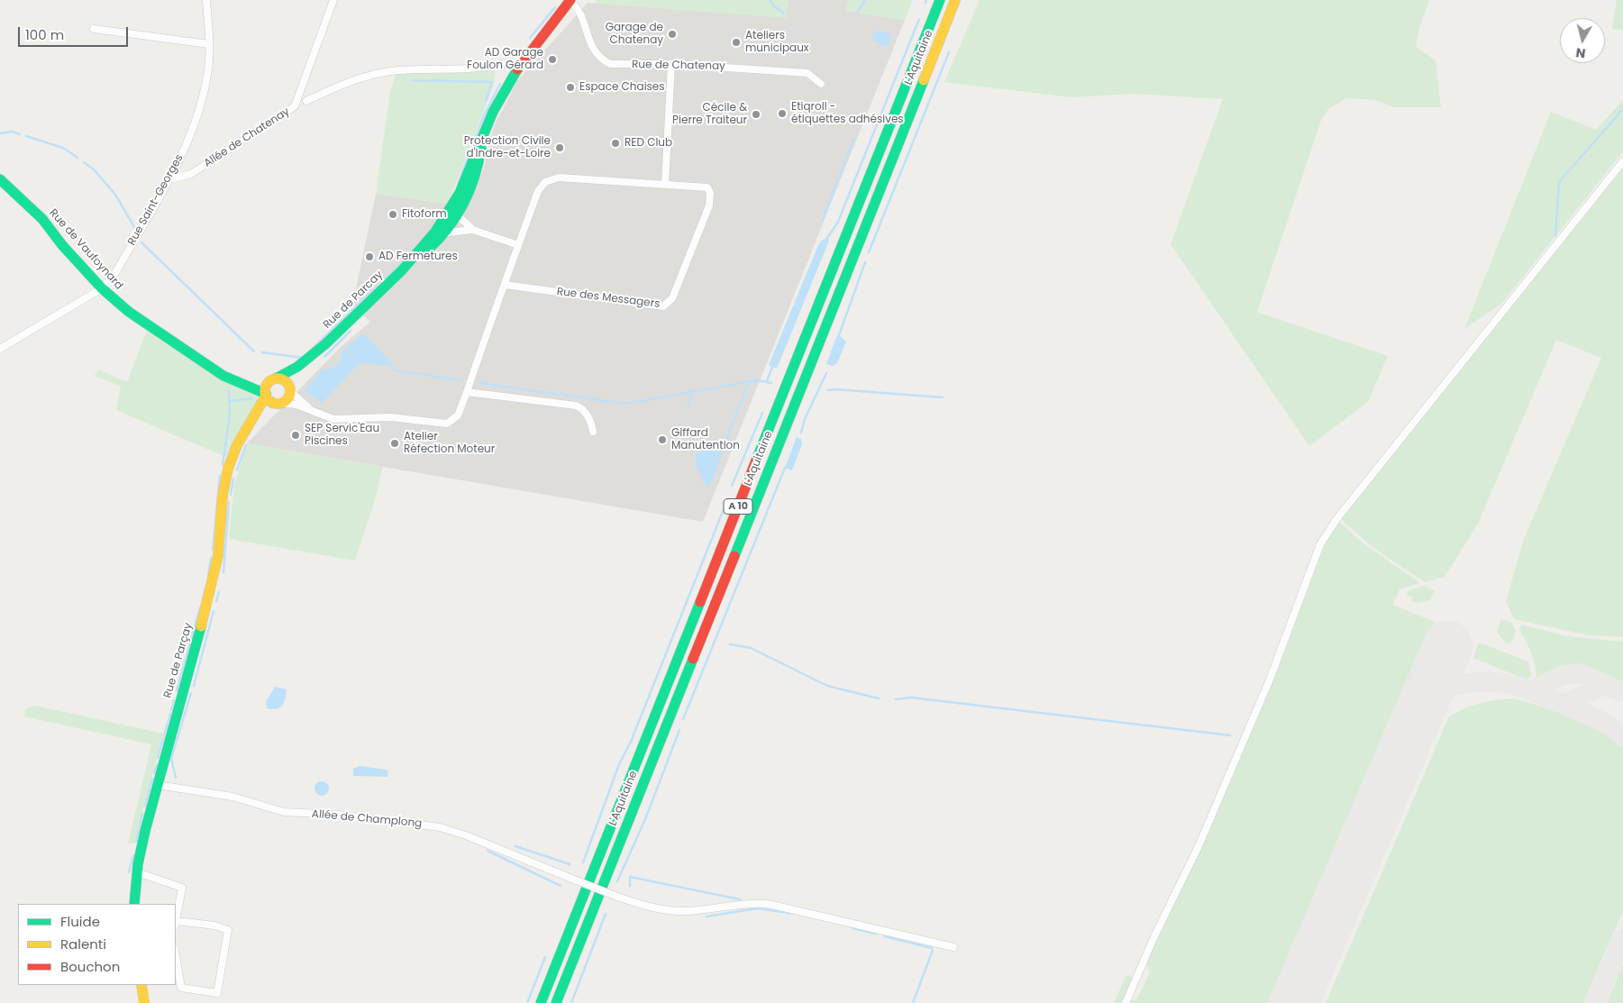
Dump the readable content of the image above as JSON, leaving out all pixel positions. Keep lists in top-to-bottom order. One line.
{"streets":{"main road":["L'Aquitaine","Rue de Vaufoynard","Rue de Parcay","A 10","Rue de Parçay"],"street":["Rue de Chatenay","Allée de Chatenay","Rue Saint-Georges","Rue des Messagers","Allée de Champlong"]},"crossings":[["Allée de Chatenay","Rue Saint-Georges"],["Rue Saint-Georges","Rue de Vaufoynard"],["Rue de Vaufoynard","Rue de Parcay"],["Rue de Vaufoynard","Rue de Parçay"],["Rue de Parcay","Rue de Parçay"],["Rue de Parçay","Allée de Champlong"]],"places":["Garage de Chatenay","Ateliers municipaux","AD Garage Foulon Gérard","Espace Chaises","Etiqroll - étiquettes adhésives","Cécile & Pierre Traiteur","RED Club","Protection Civile d'Indre-et-Loire","Fitoform","AD Fermetures","SEP Servic'Eau Piscines","Giffard Manutention","Atelier Réfection Moteur"],"legend":["Fluide","Ralenti","Bouchon"],"scale_bar":"100 m","north":"bottom"}
